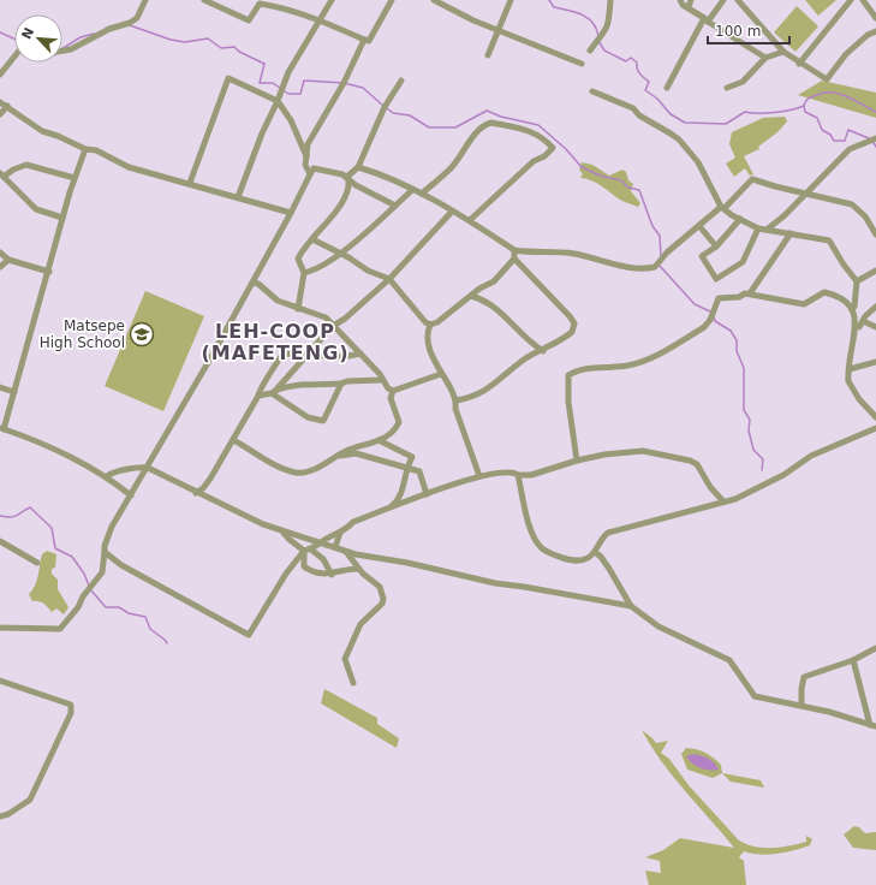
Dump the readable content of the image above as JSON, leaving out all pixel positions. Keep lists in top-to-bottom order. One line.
{"districts":["LEH-COOP (MAFETENG)"],"places":{"school or university":["Matsepe High School"]},"scale_bar":"100 m","north":"top left"}
